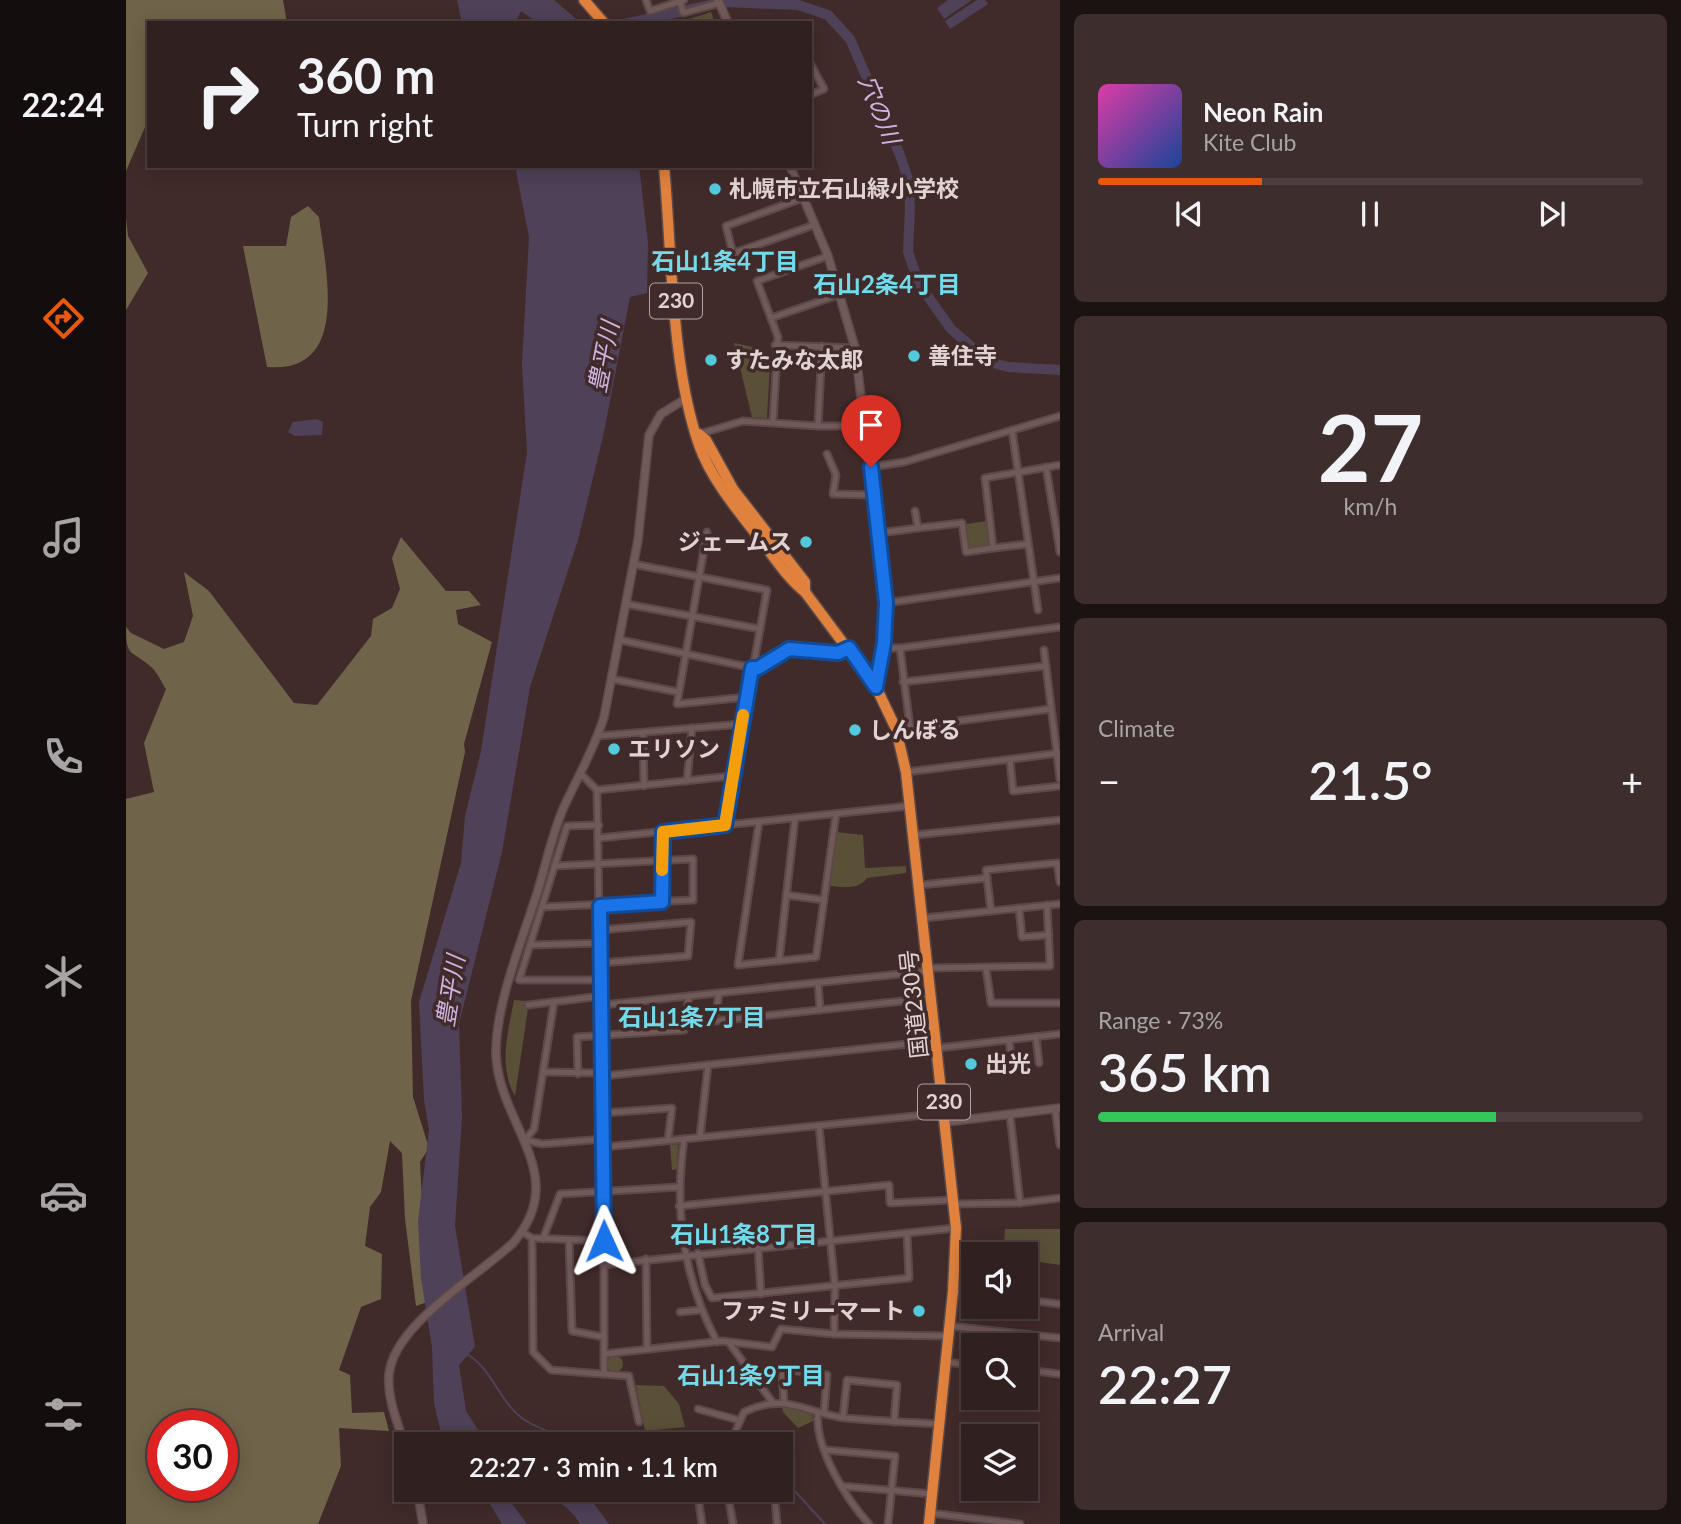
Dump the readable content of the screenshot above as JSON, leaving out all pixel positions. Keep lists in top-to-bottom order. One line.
{"streets":{"highway":["230","国道230号"]},"districts":["石山1条4丁目","石山2条4丁目","石山1条7丁目","石山1条8丁目","石山1条9丁目"],"water":["穴の川","豊平川"],"places":["札幌市立石山緑小学校","善住寺","すたみな太郎","ジェームス","しんぼる","エリソン","出光","ファミリーマート"],"page":{"tabs":"22:24","turn":["360 m","Turn right"],"song":["Neon Rain","Kite Club"],"tile":[["27","km/h"],"Climate",["Range · 73%","365 km"],["Arrival","22:27"]],"heat":["−","21.5°","+"],"limit":"30","trip":"22:27 · 3 min · 1.1 km"}}
